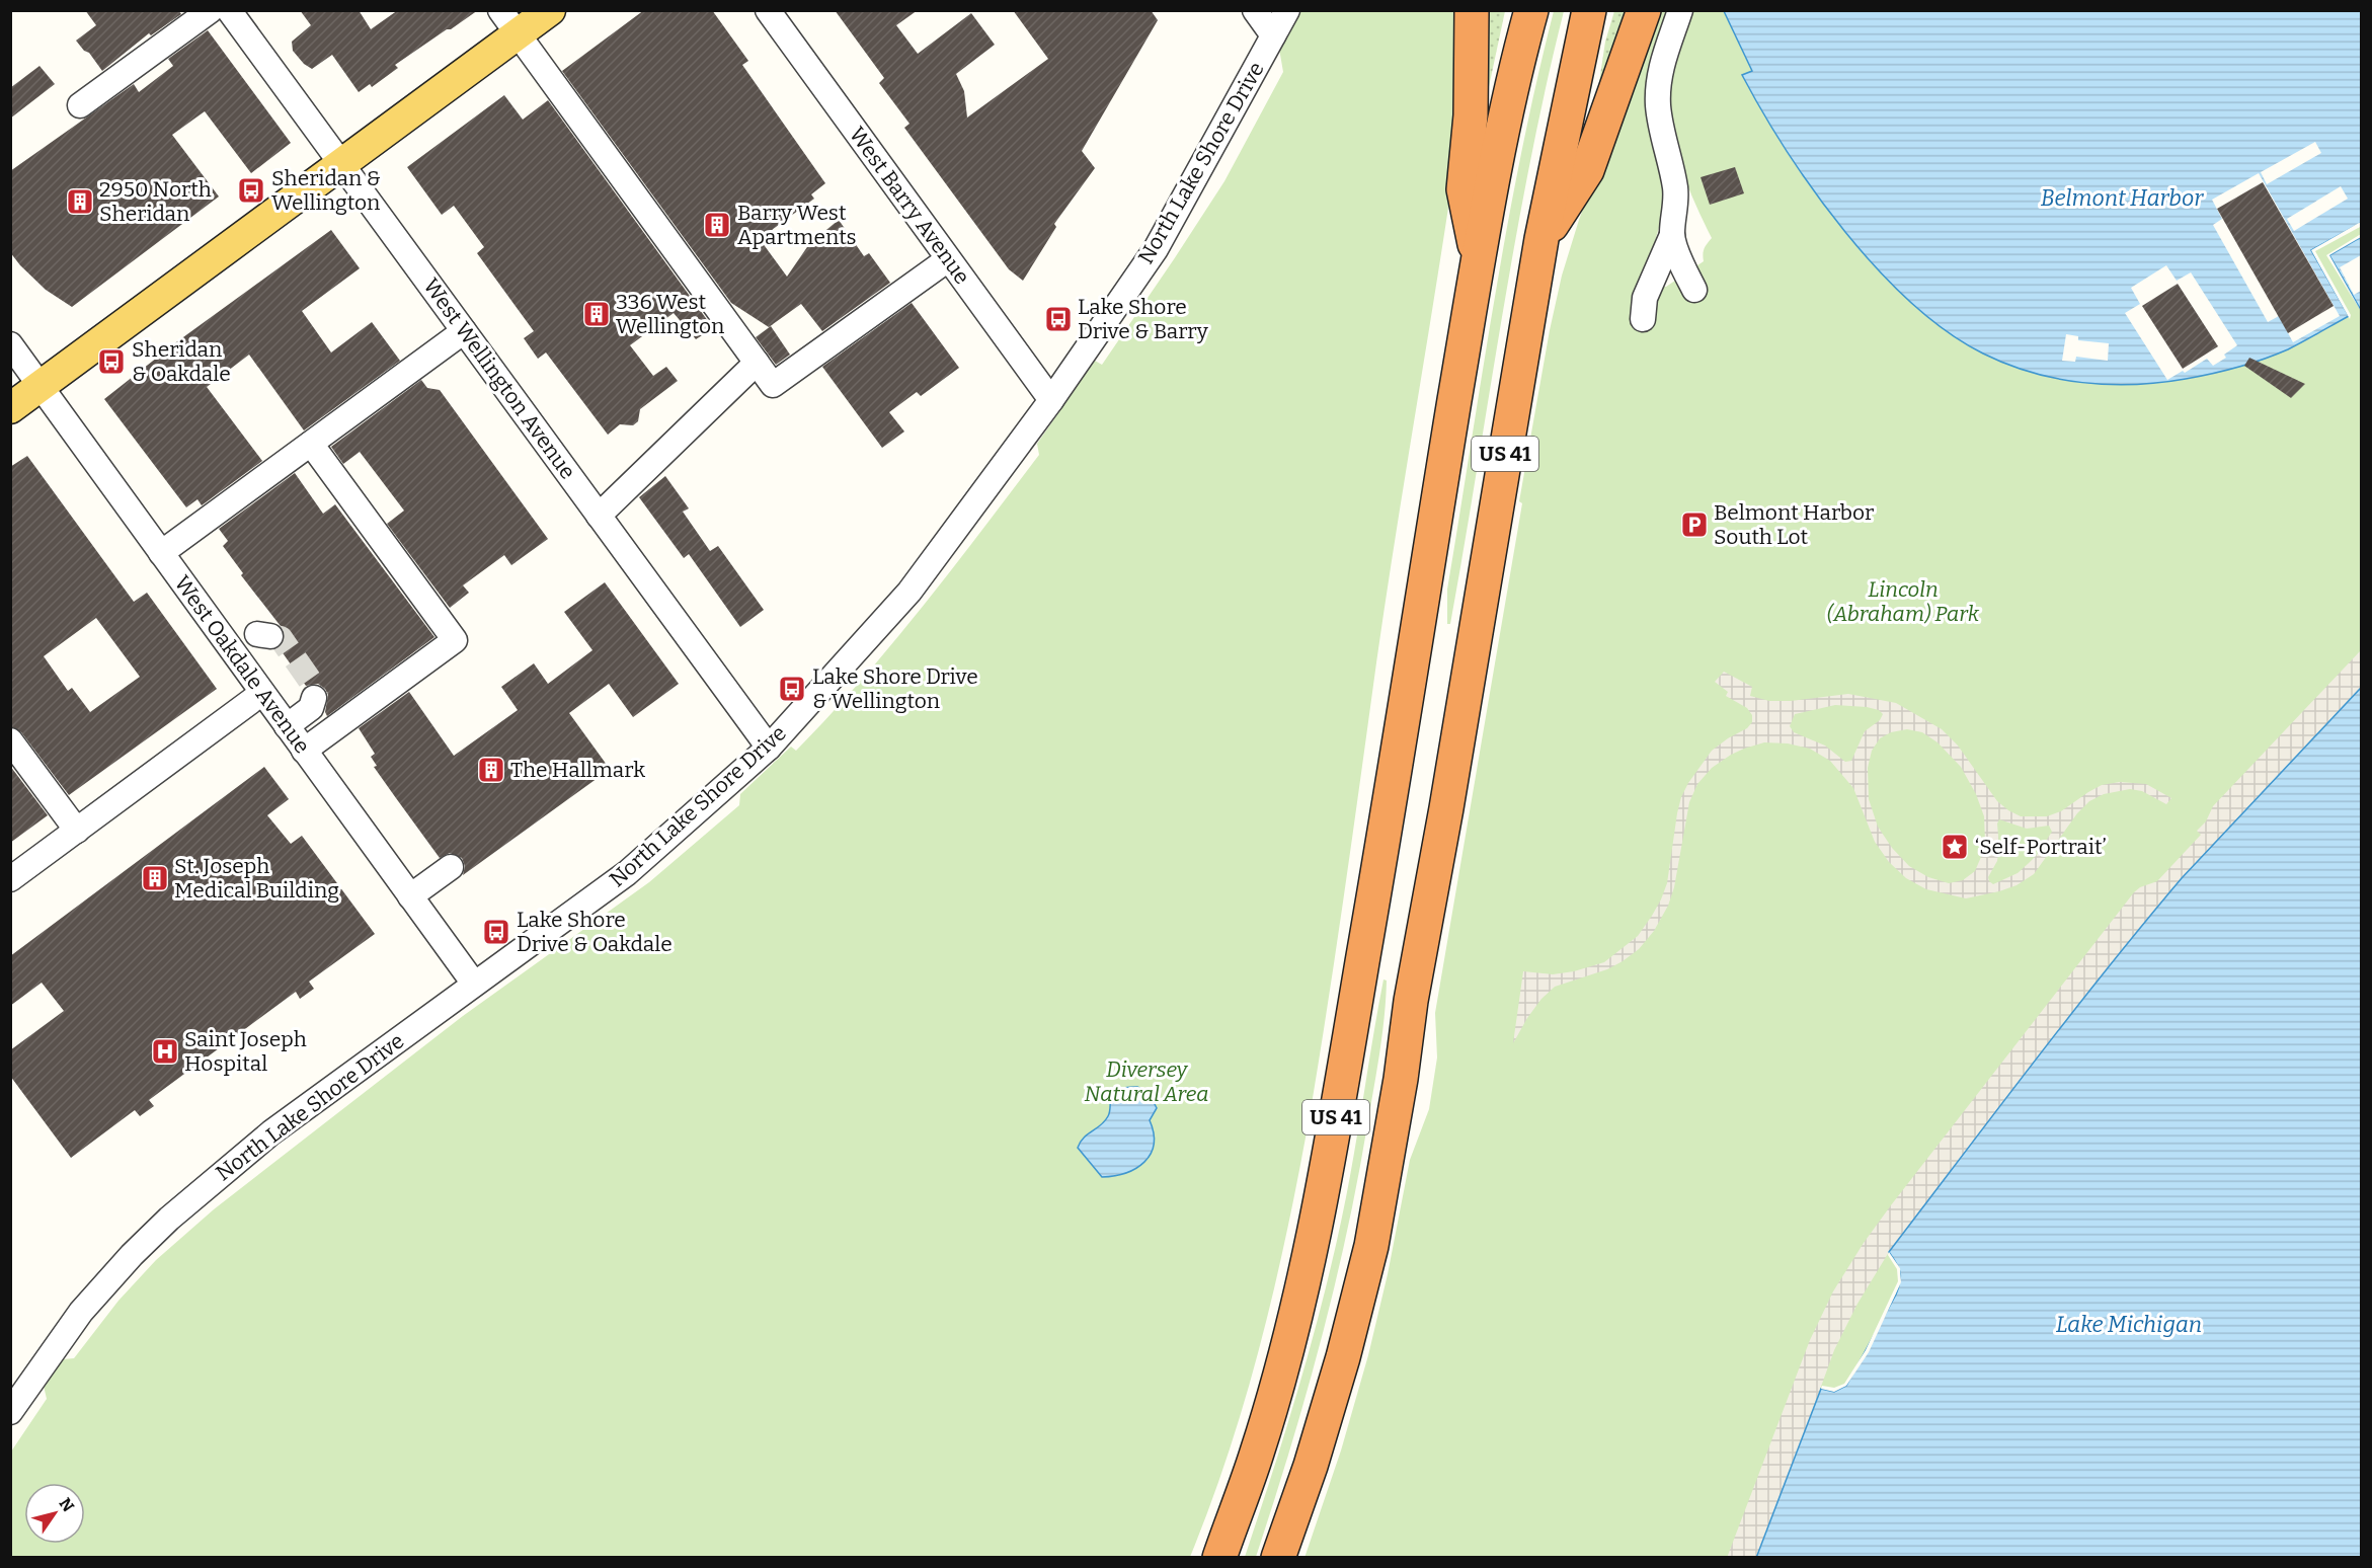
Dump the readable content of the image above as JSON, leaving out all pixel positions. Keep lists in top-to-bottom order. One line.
{"streets":{"highway":["US 41"],"street":["North Lake Shore Drive","West Barry Avenue","West Wellington Avenue","West Oakdale Avenue"]},"crossings":[["North Lake Shore Drive","West Barry Avenue"],["North Lake Shore Drive","West Wellington Avenue"],["North Lake Shore Drive","West Oakdale Avenue"]],"water":["Belmont Harbor","Lake Michigan"],"parks":["Lincoln (Abraham) Park","Diversey Natural Area"],"places":{"bus stop":["Sheridan & Wellington","Lake Shore Drive & Barry","Sheridan & Oakdale","Lake Shore Drive & Wellington","Lake Shore Drive & Oakdale"],"building":["2950 North Sheridan","Barry West Apartments","336 West Wellington","The Hallmark","St. Joseph Medical Building"],"parking":["Belmont Harbor South Lot"],"place":["‘Self-Portrait’"],"hospital":["Saint Joseph Hospital"]},"north":"top right"}
